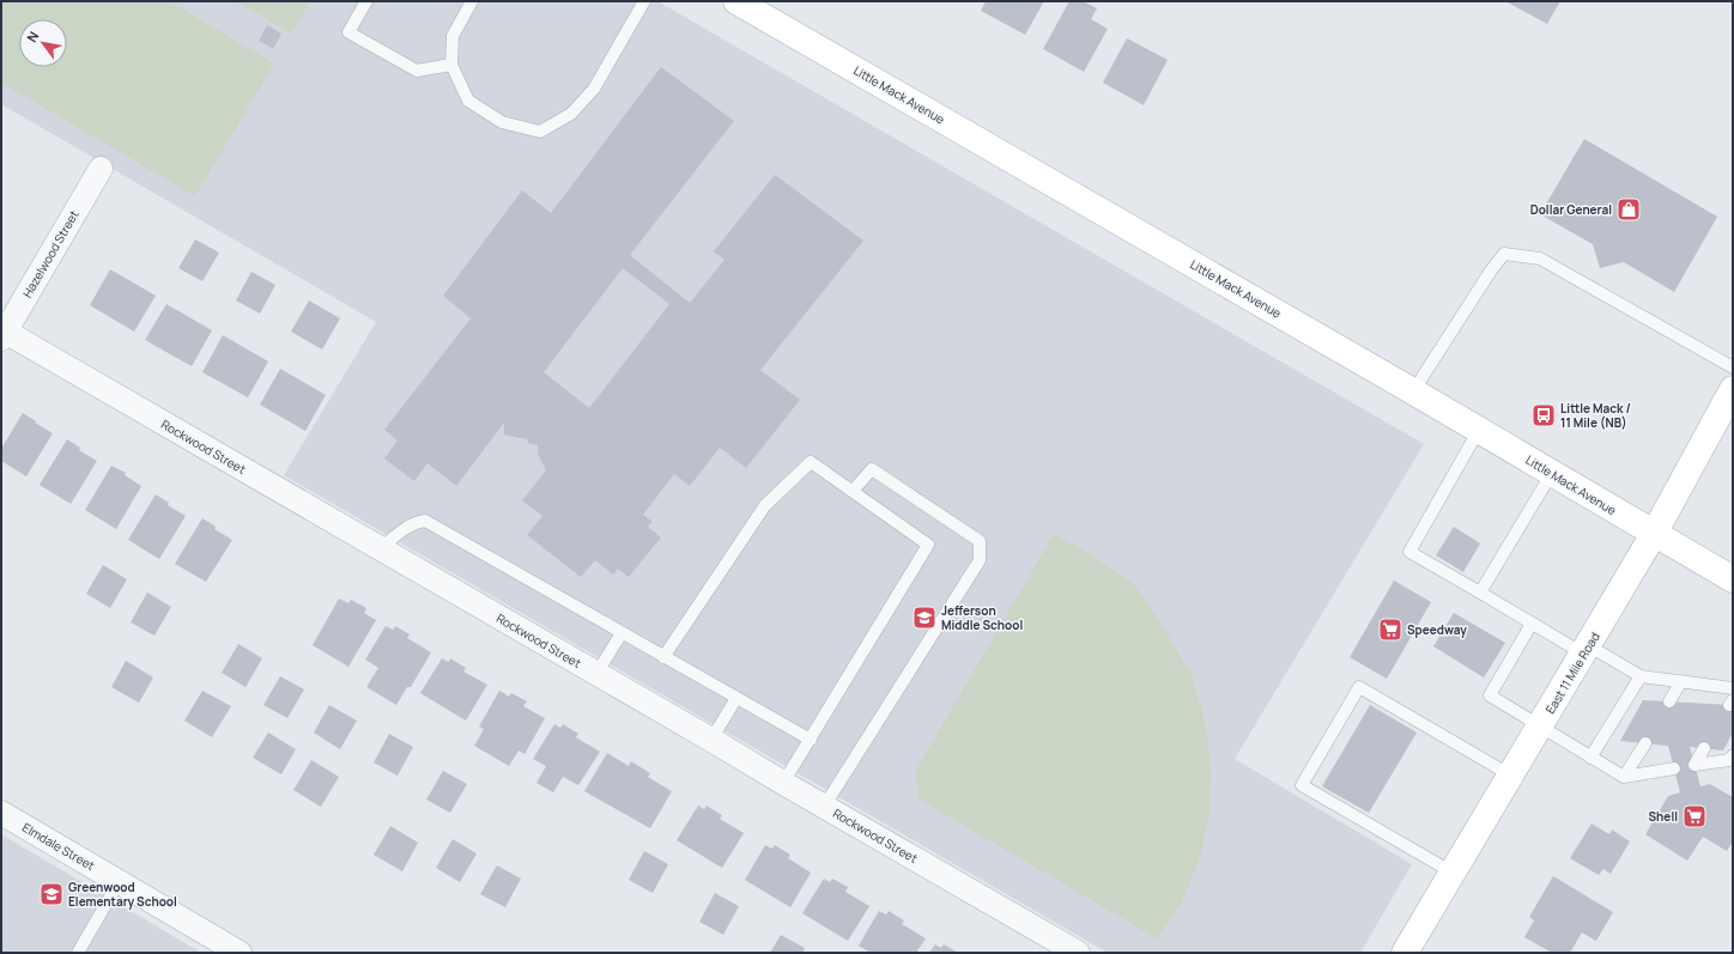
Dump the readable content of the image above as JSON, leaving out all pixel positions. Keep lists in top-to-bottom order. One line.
{"streets":{"main road":["Little Mack Avenue","East 11 Mile Road"],"street":["Hazelwood Street","Rockwood Street","Elmdale Street"]},"crossings":[["Little Mack Avenue","East 11 Mile Road"],["Hazelwood Street","Rockwood Street"]],"places":{"shop":["Dollar General"],"bus stop":["Little Mack / 11 Mile (NB)"],"school or university":["Jefferson Middle School","Greenwood Elementary School"],"supermarket":["Speedway","Shell"]},"north":"top left"}
